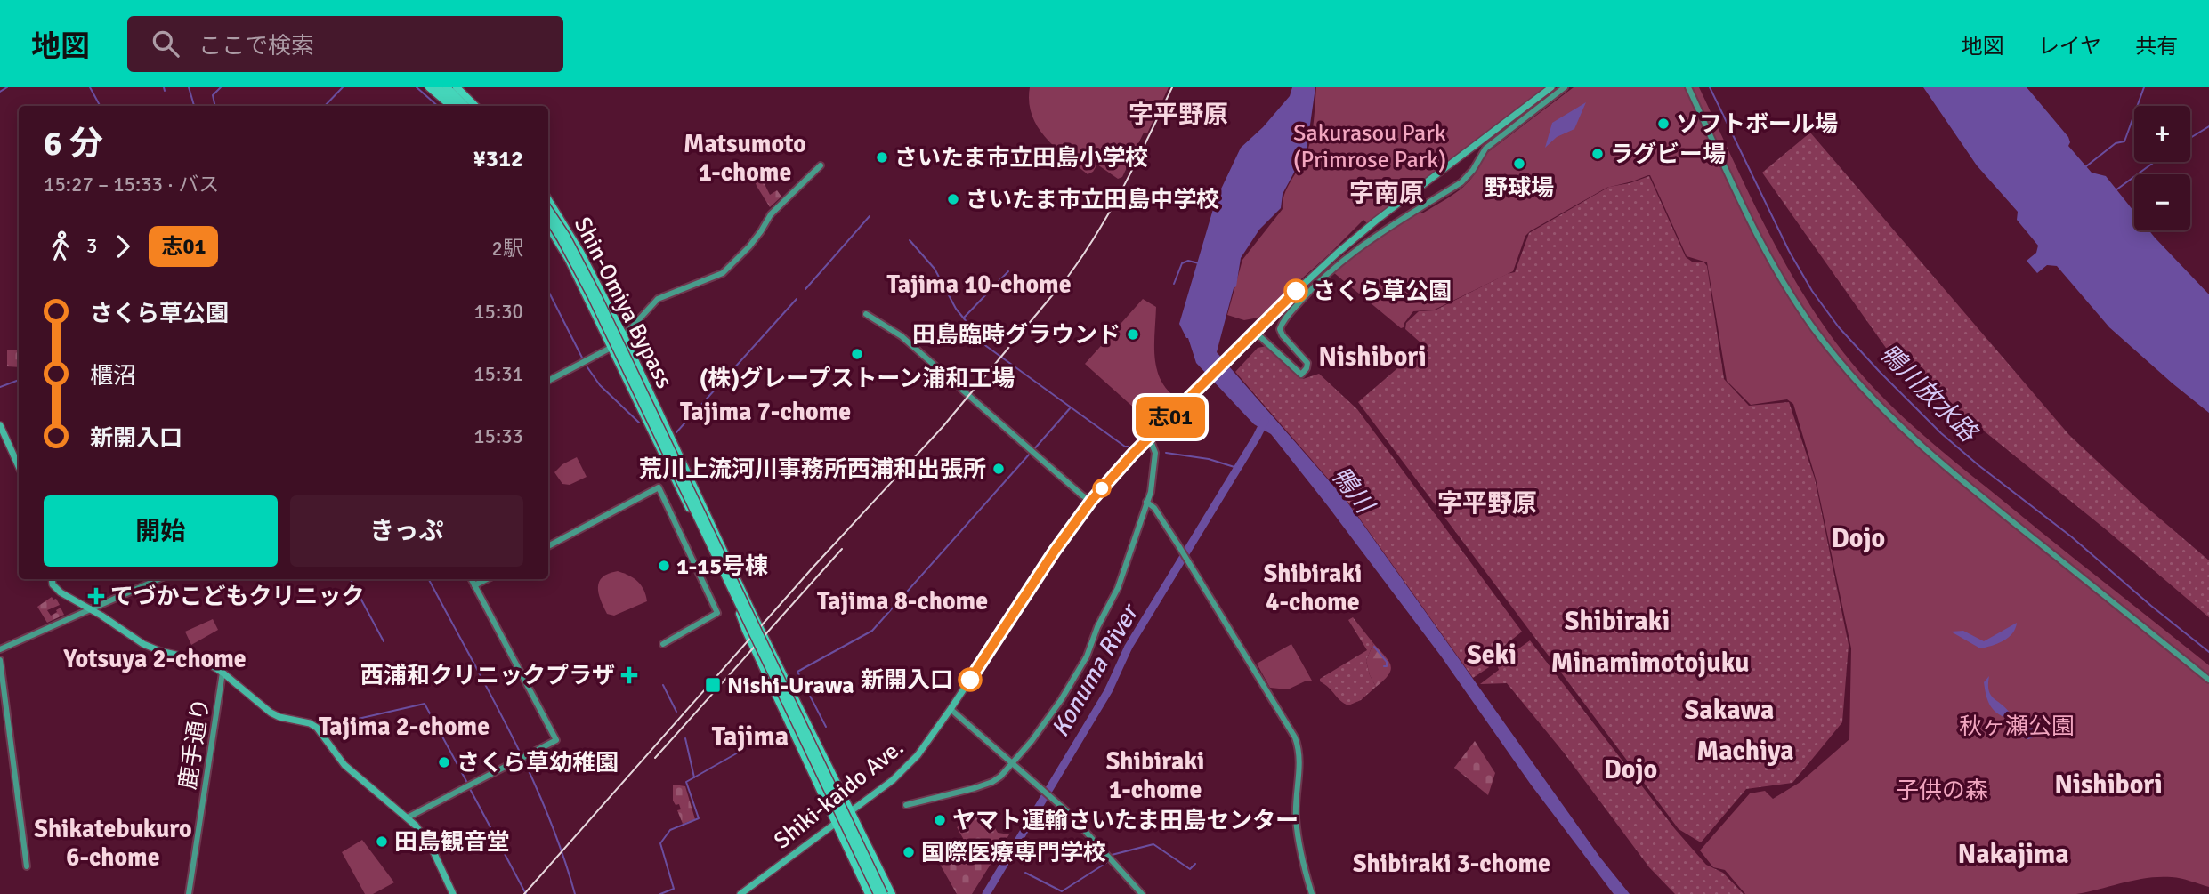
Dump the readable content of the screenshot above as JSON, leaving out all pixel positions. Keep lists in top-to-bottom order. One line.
{"streets":{"highway":["Shin-Omiya Bypass"],"main road":["Shiki-kaido Ave."],"street":["鹿手通り"]},"districts":["字平野原","Matsumoto 1-chome","字南原","Tajima 10-chome","Nishibori","Tajima 7-chome","字平野原","Dojo","Shibiraki 4-chome","Tajima 8-chome","Shibiraki","Seki","Yotsuya 2-chome","Minamimotojuku","Sakawa","Tajima 2-chome","Tajima","Machiya","Shibiraki 1-chome","Dojo","Nishibori","Shikatebukuro 6-chome","Nakajima","Shibiraki 3-chome"],"water":["鴨川放水路","鴨川","Konuma River"],"parks":["Sakurasou Park (Primrose Park)","秋ヶ瀬公園","子供の森"],"places":{"other":["ソフトボール場","ラグビー場","さいたま市立田島小学校","野球場","さいたま市立田島中学校","さくら草公園","田島臨時グラウンド","(株)グレープストーン浦和工場","荒川上流河川事務所西浦和出張所","1-15号棟","新開入口","さくら草幼稚園","ヤマト運輸さいたま田島センター","田島観音堂","国際医療専門学校"],"health":["てづかこどもクリニック","西浦和クリニックプラザ"],"transit":["Nishi-Urawa"]},"lines":["bus line 志01"],"page":{"header":"地図","search":"ここで検索","nav":["地図","レイヤ","共有"],"on_map":"志01","map_buttons":["+","−"],"heading":["6 分","15:27 – 15:33 · バス","¥312"],"legs":["3","志01","2駅"],"list":[{"name":"さくら草公園","value":"15:30"},{"name":"櫃沼","value":"15:31"},{"name":"新開入口","value":"15:33"}],"buttons":["開始","きっぷ"]}}
